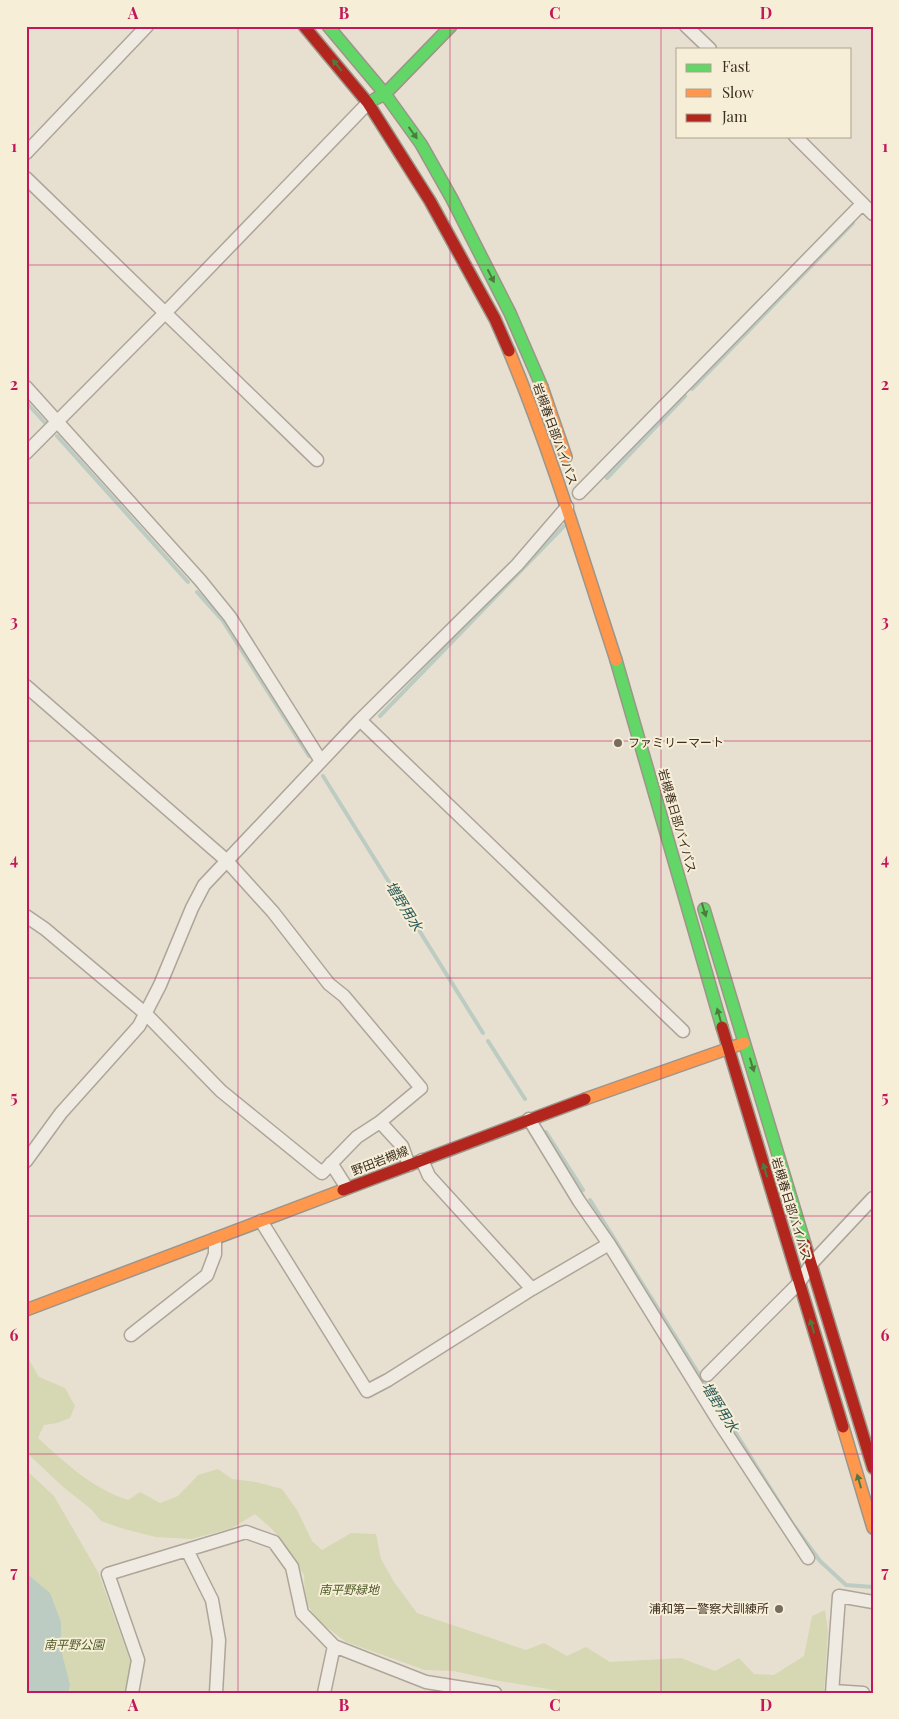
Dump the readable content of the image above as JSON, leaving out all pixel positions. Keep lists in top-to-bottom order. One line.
{"streets":{"main road":["岩槻春日部バイパス","野田岩槻線"]},"crossings":[["岩槻春日部バイパス","野田岩槻線"]],"water":["増野用水"],"parks":["南平野緑地","南平野公園"],"places":["ファミリーマート","浦和第一警察犬訓練所"],"legend":["Fast","Slow","Jam"],"grid":{"columns":["A","B","C","D"],"rows":["1","2","3","4","5","6","7"]}}
